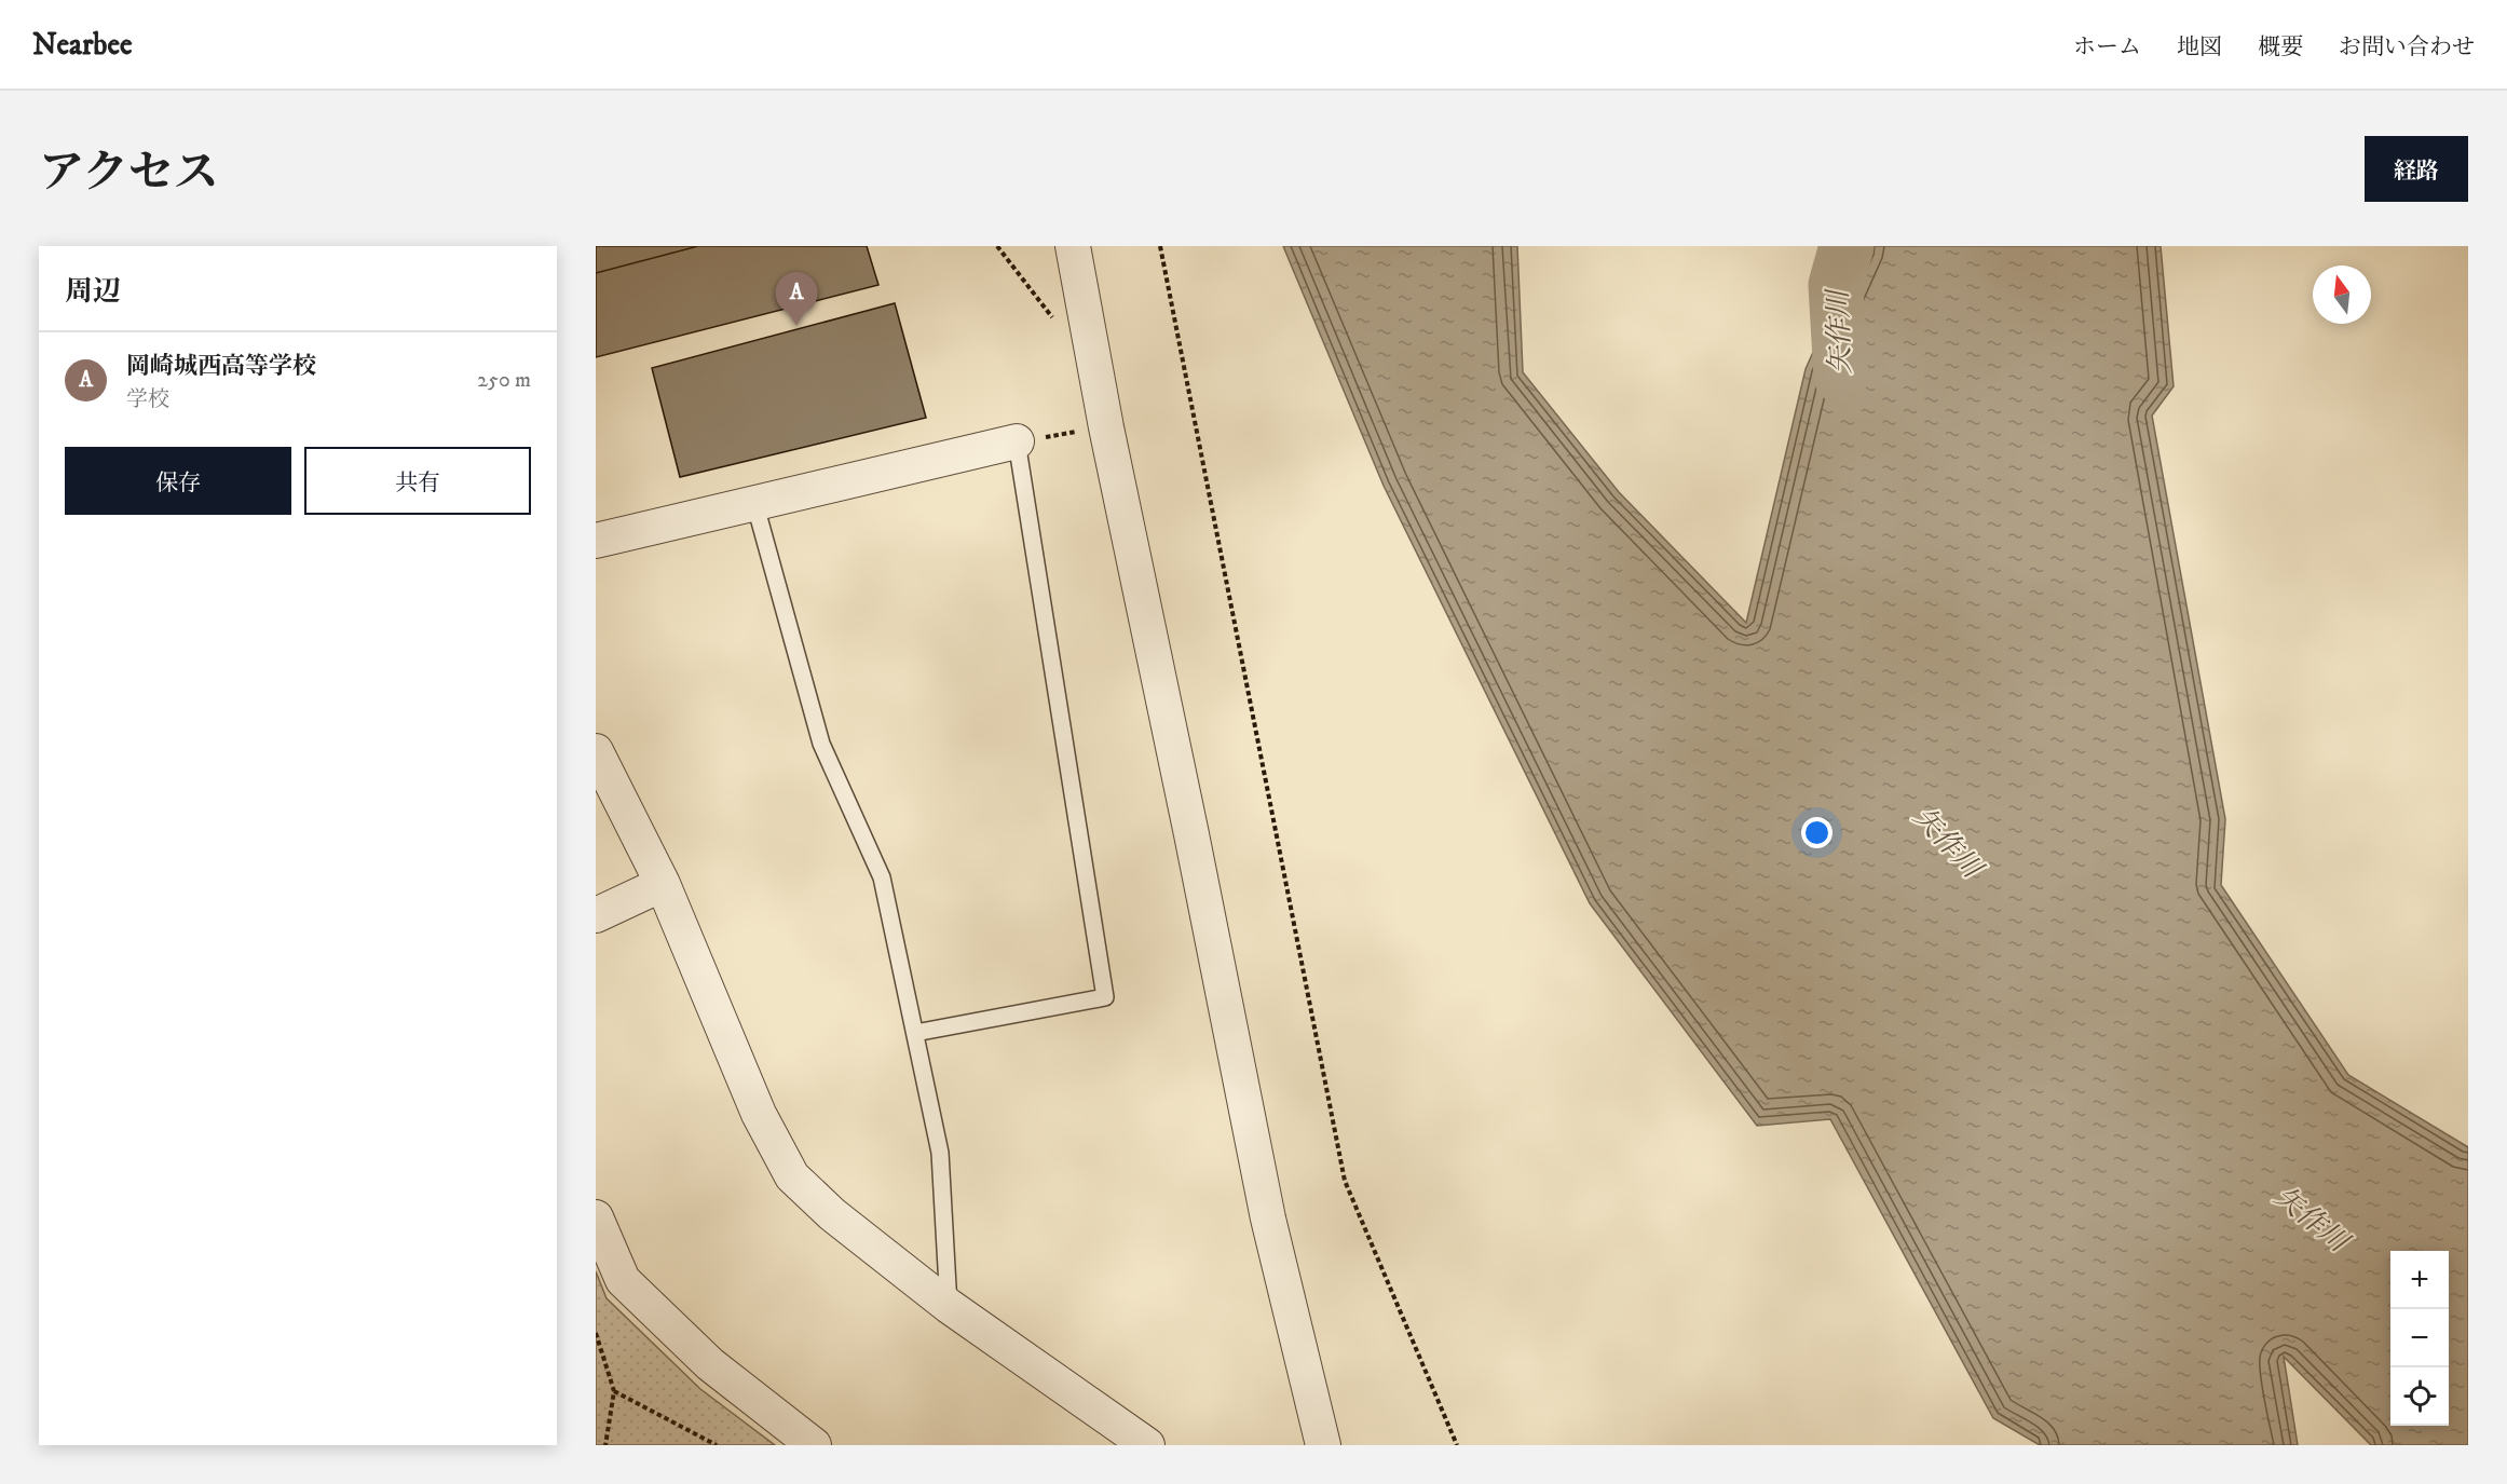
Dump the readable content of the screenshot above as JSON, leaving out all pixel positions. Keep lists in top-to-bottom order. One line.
{"water":["矢作川"],"north":"top","page":{"header":"Nearbee","nav":["ホーム","地図","概要","お問い合わせ"],"title":"アクセス","buttons":["経路",["保存","共有"]],"heading":"周辺","pins":"A","list":[{"mark":"A","name":"岡崎城西高等学校","note":"学校","value":"250 m"}],"map_buttons":["+","−"]}}
